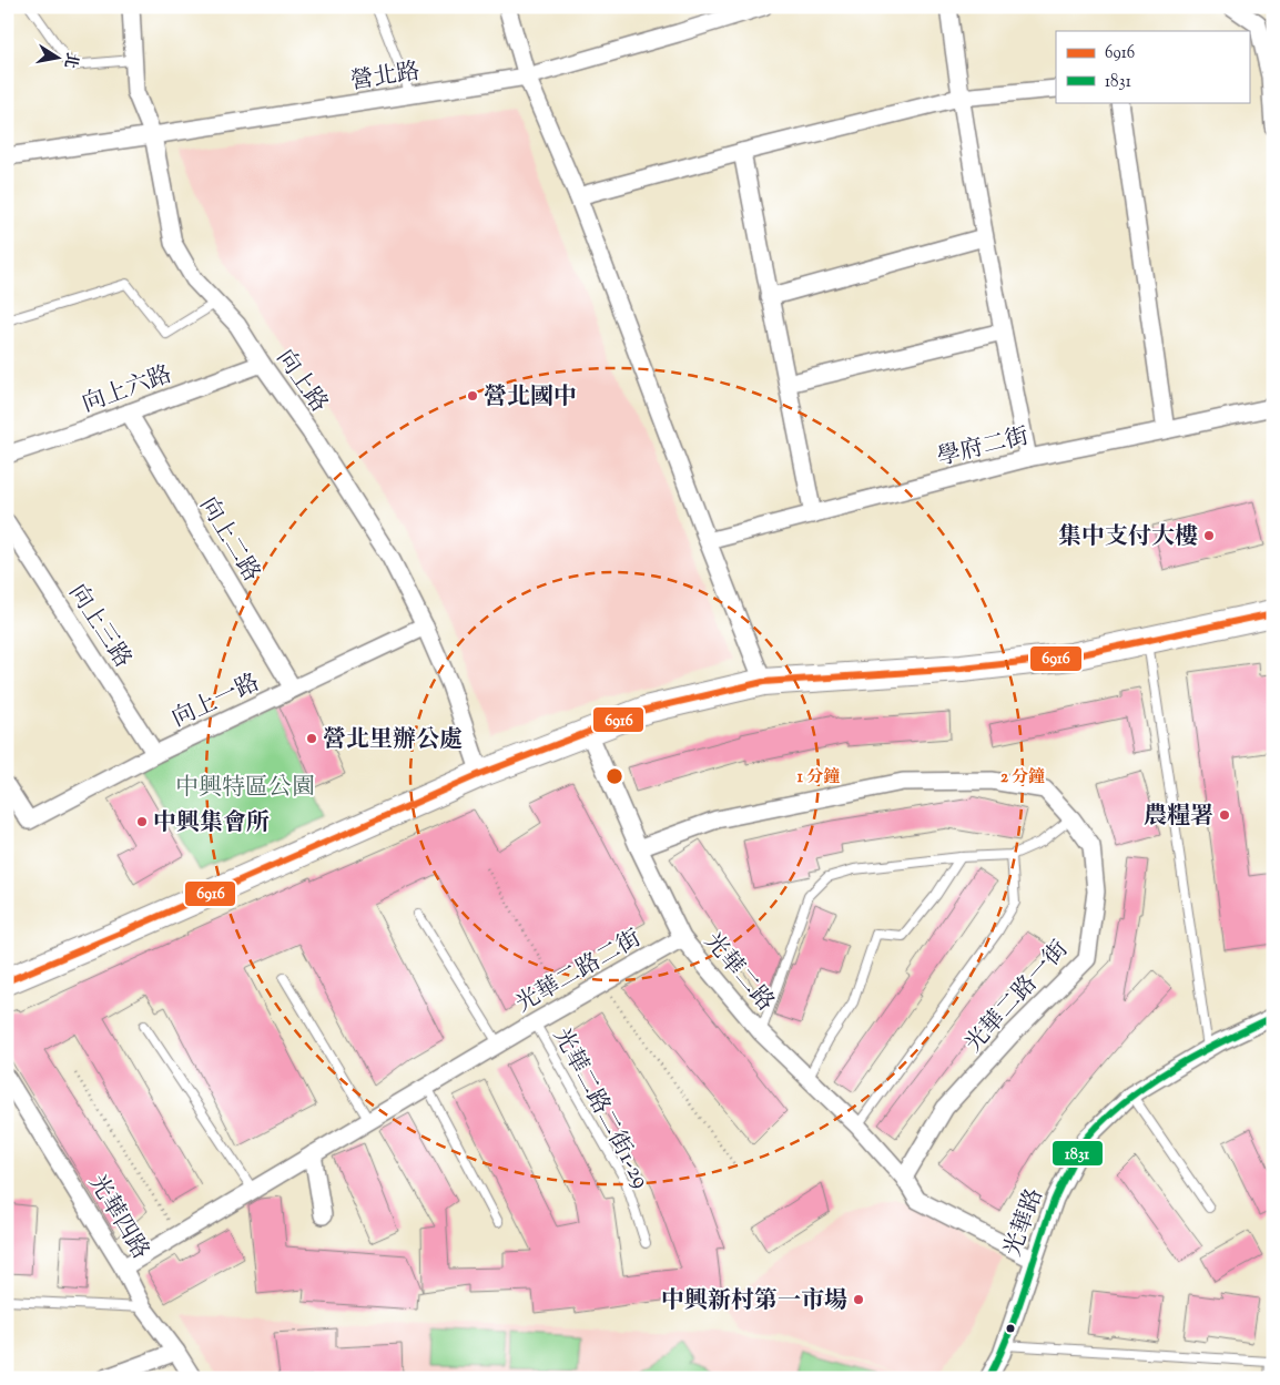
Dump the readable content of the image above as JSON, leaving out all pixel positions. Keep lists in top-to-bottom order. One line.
{"streets":{"street":["營北路","向上路","向上六路","學府二街","向上二路","向上三路","向上一路","光華二路二街","光華二路","光華二路一街","光華四路","光華路"],"lane":["光華二路二街1-29"]},"crossings":[["營北路","向上路"],["向上路","向上六路"],["向上路","向上一路"],["向上六路","向上二路"],["向上二路","向上一路"],["向上三路","向上一路"],["光華二路二街","光華二路"],["光華二路二街","光華二路二街1-29"],["光華二路二街","光華四路"],["光華二路","光華二路一街"],["光華二路","光華路"]],"parks":["中興特區公園"],"places":["營北國中","集中支付大樓","營北里辦公處","農糧署","中興集會所","中興新村第一市場"],"lines":["transit line 6916","transit line 1831"],"legend":["6916","1831"],"north":"right","rings":["1 分鐘","2 分鐘"]}
